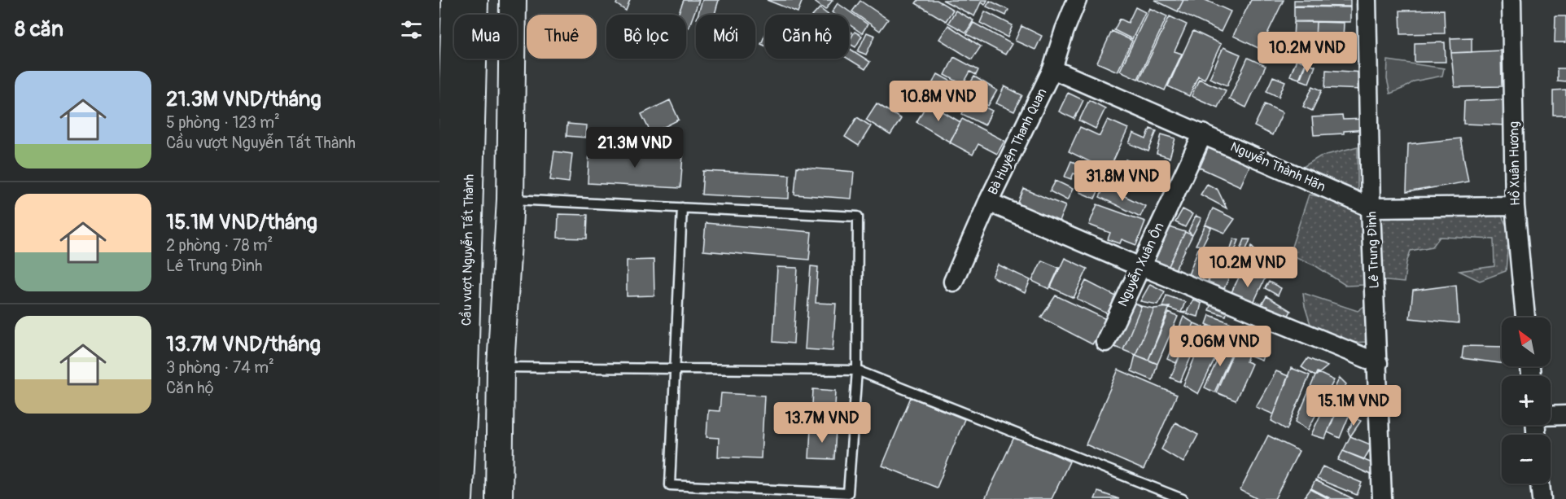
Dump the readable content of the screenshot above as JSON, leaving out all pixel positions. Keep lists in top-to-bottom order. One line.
{"streets":{"main road":["Cầu vượt Nguyễn Tất Thành"],"street":["Bà Huyện Thanh Quan","Hồ Xuân Hương","Nguyễn Thành Hãn","Lê Trung Đình","Nguyễn Xuân Ôn"]},"crossings":[["Bà Huyện Thanh Quan","Nguyễn Thành Hãn"],["Hồ Xuân Hương","Nguyễn Thành Hãn"],["Nguyễn Thành Hãn","Lê Trung Đình"],["Nguyễn Thành Hãn","Nguyễn Xuân Ôn"]],"north":"top left","page":{"heading":"8 căn","chip":["Mua","Thuê","Bộ lọc","Mới","Căn hộ"],"price":["10.2M VND","10.8M VND","21.3M VND","31.8M VND","10.2M VND","9.06M VND","15.1M VND","13.7M VND"],"list":[{"name":"21.3M VND/tháng","note":"5 phòng · 123 m² · Cầu vượt Nguyễn Tất Thành"},{"name":"15.1M VND/tháng","note":"2 phòng · 78 m² · Lê Trung Đình"},{"name":"13.7M VND/tháng","note":"3 phòng · 74 m² · Căn hộ"}],"map_buttons":["+","−"]}}
